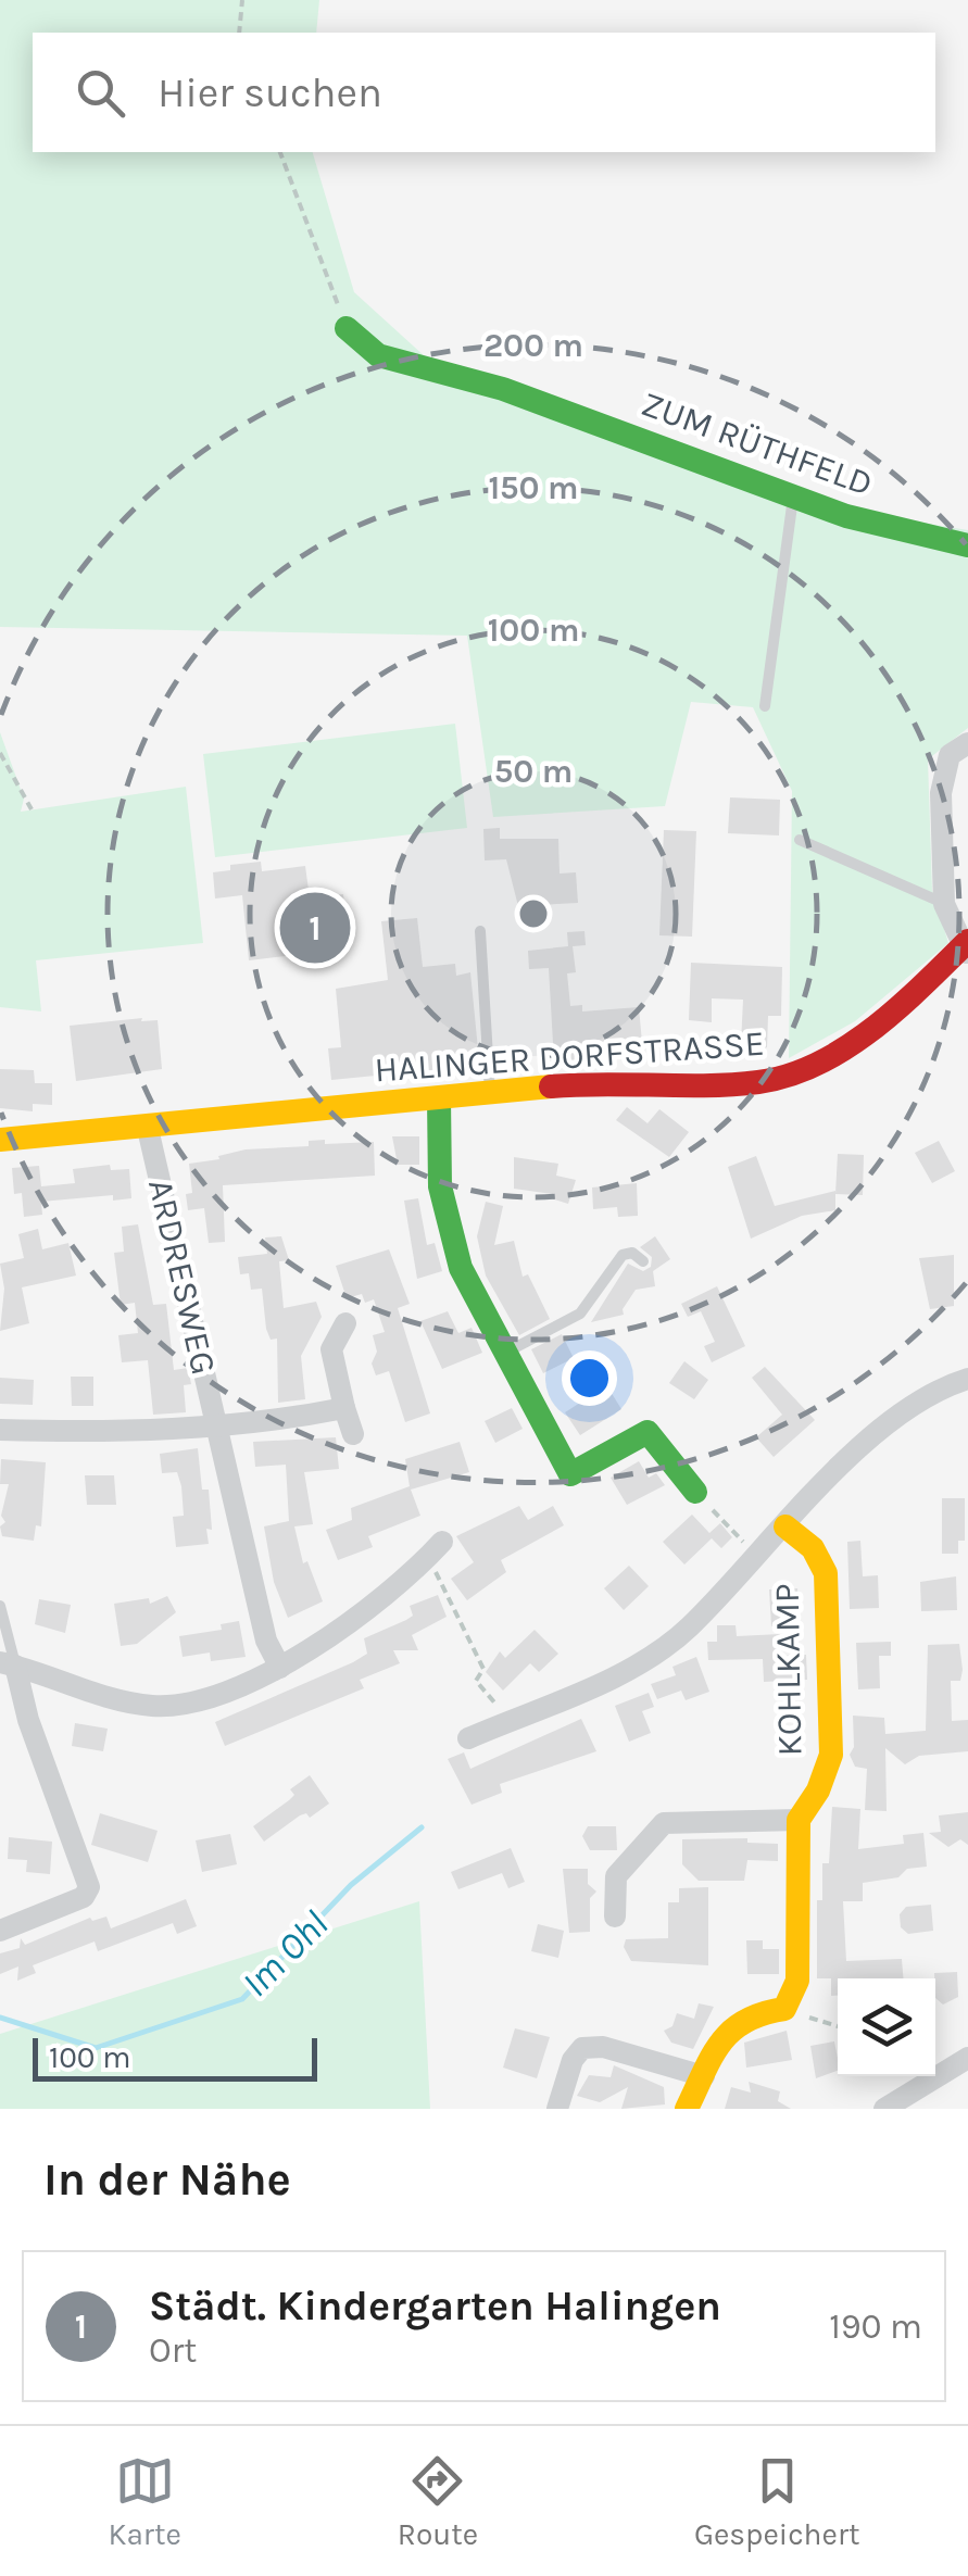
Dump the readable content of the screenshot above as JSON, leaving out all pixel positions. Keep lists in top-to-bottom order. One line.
{"streets":{"street":["ZUM RÜTHFELD","HALINGER DORFSTRASSE","ARDRESWEG","KOHLKAMP"]},"crossings":[["HALINGER DORFSTRASSE","ARDRESWEG"]],"water":["Im Ohl"],"scale_bar":"100 m","page":{"search":"Hier suchen","pins":"1","scale":"100 m","heading":"In der Nähe","list":[{"mark":"1","name":"Städt. Kindergarten Halingen","note":"Ort","value":"190 m"}],"nav":["Karte","Route","Gespeichert"]},"rings":["200 m","150 m","100 m","50 m"]}
